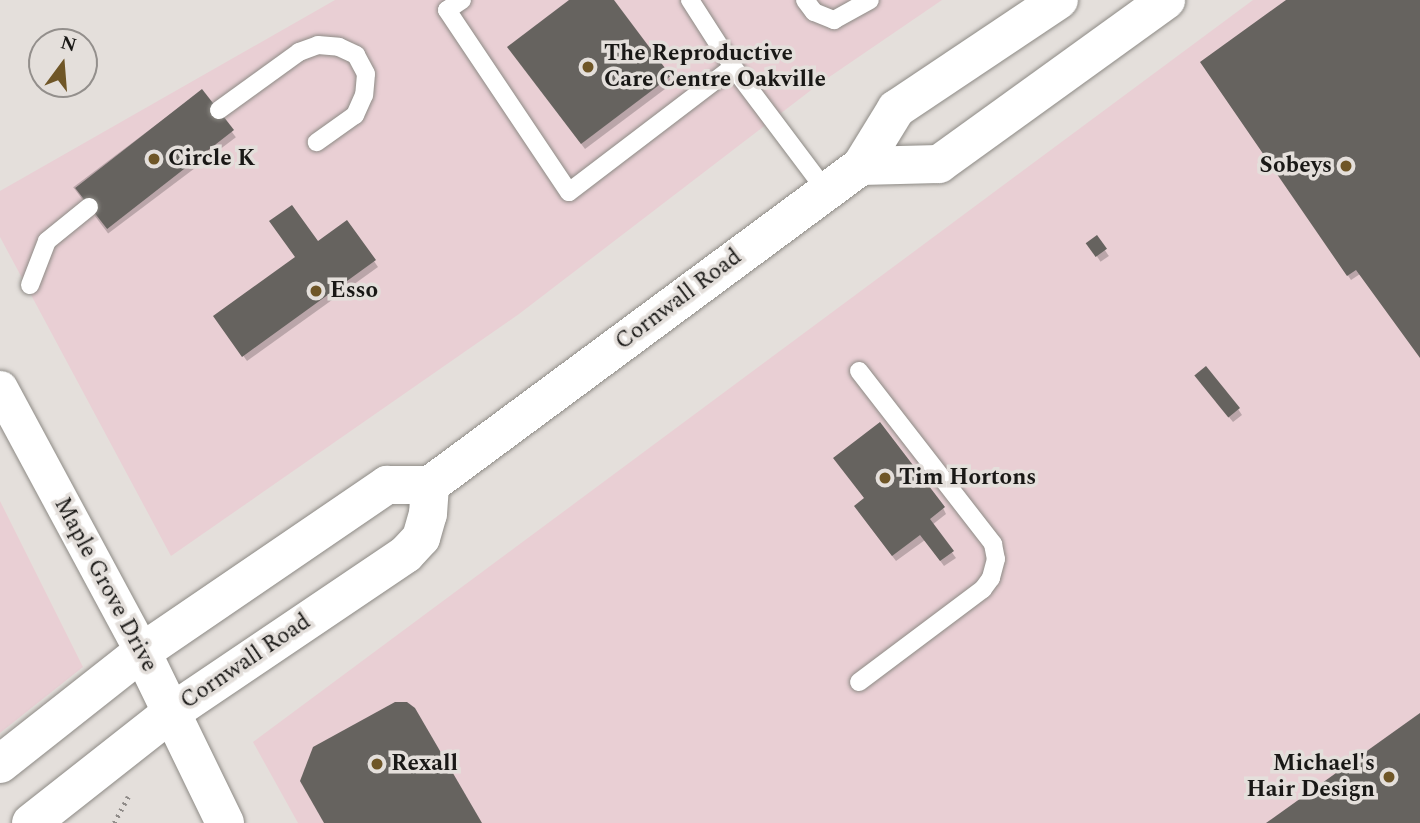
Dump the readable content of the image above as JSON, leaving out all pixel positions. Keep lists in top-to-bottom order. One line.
{"streets":{"main road":["Cornwall Road","Maple Grove Drive"]},"crossings":[["Cornwall Road","Maple Grove Drive"]],"places":["The Reproductive Care Centre Oakville","Circle K","Sobeys","Esso","Tim Hortons","Rexall","Michael's Hair Design"],"north":"top"}
